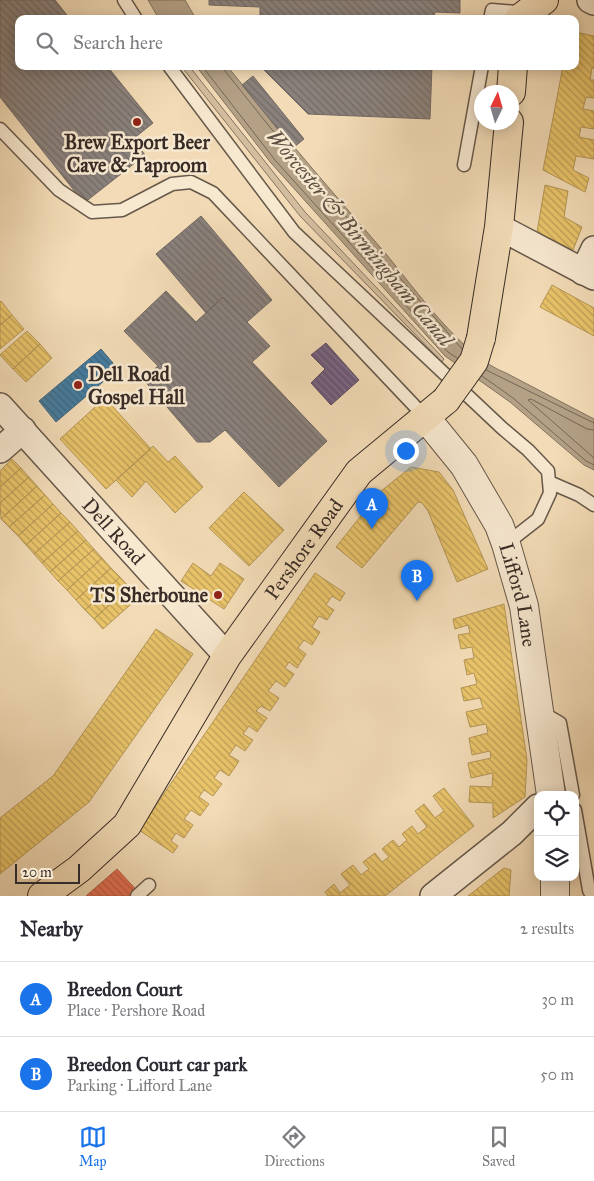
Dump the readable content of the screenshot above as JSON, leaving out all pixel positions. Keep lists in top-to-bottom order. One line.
{"streets":{"main road":["Pershore Road"],"street":["Dell Road","Lifford Lane"]},"crossings":[["Dell Road","Pershore Road"],["Pershore Road","Lifford Lane"]],"water":["Worcester & Birmingham Canal"],"places":["Brew Export Beer Cave & Taproom","Dell Road Gospel Hall","TS Sherboune"],"scale_bar":"20 m","north":"top","page":{"search":"Search here","pins":["A","B"],"scale":"20 m","heading":["Nearby","2 results"],"list":[{"mark":"A","name":"Breedon Court","note":"Place · Pershore Road","value":"30 m"},{"mark":"B","name":"Breedon Court car park","note":"Parking · Lifford Lane","value":"50 m"}],"nav":["Map","Directions","Saved"]}}
